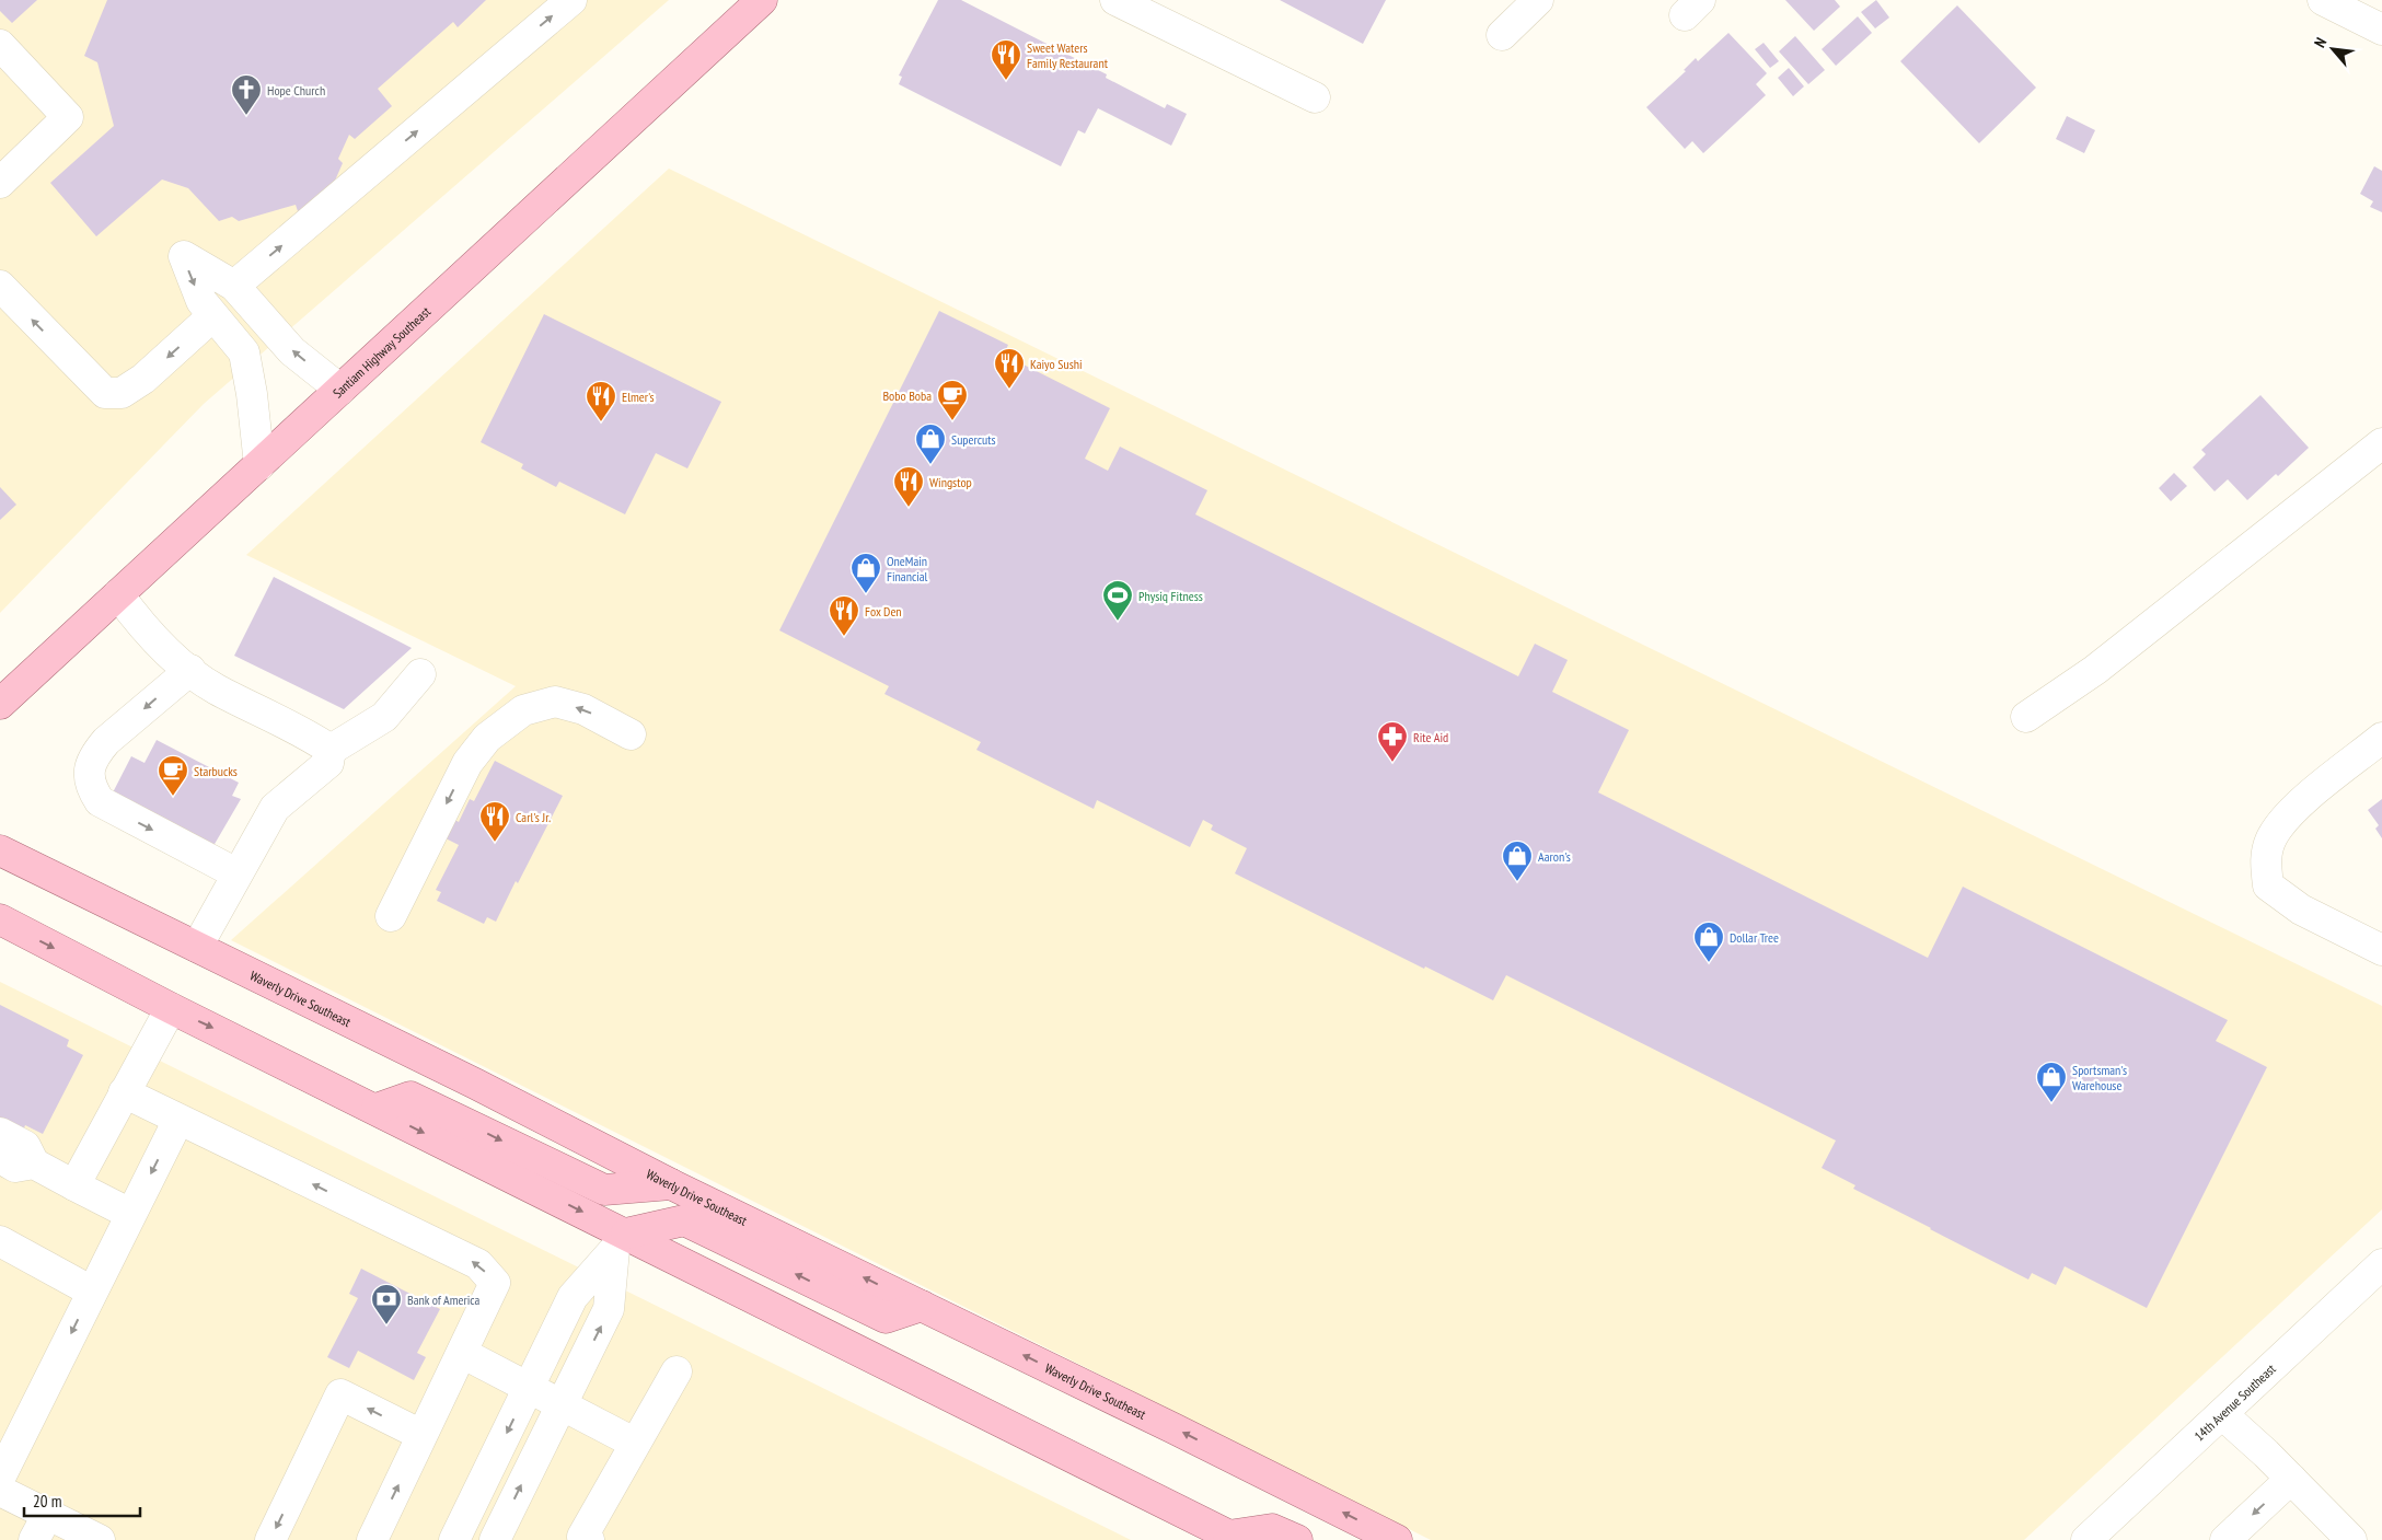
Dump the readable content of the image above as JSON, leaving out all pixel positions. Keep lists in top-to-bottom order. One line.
{"streets":{"main road":["Santiam Highway Southeast","Waverly Drive Southeast"],"street":["14th Avenue Southeast"]},"places":{"restaurant":["Sweet Waters Family Restaurant","Kaiyo Sushi","Elmer's","Wingstop","Fox Den","Carl's Jr."],"church":["Hope Church"],"cafe":["Bobo Boba","Starbucks"],"shop":["Supercuts","OneMain Financial","Aaron's","Dollar Tree","Sportsman's Warehouse"],"sports":["Physiq Fitness"],"pharmacy":["Rite Aid"],"bank":["Bank of America"]},"scale_bar":"20 m","north":"top left"}
